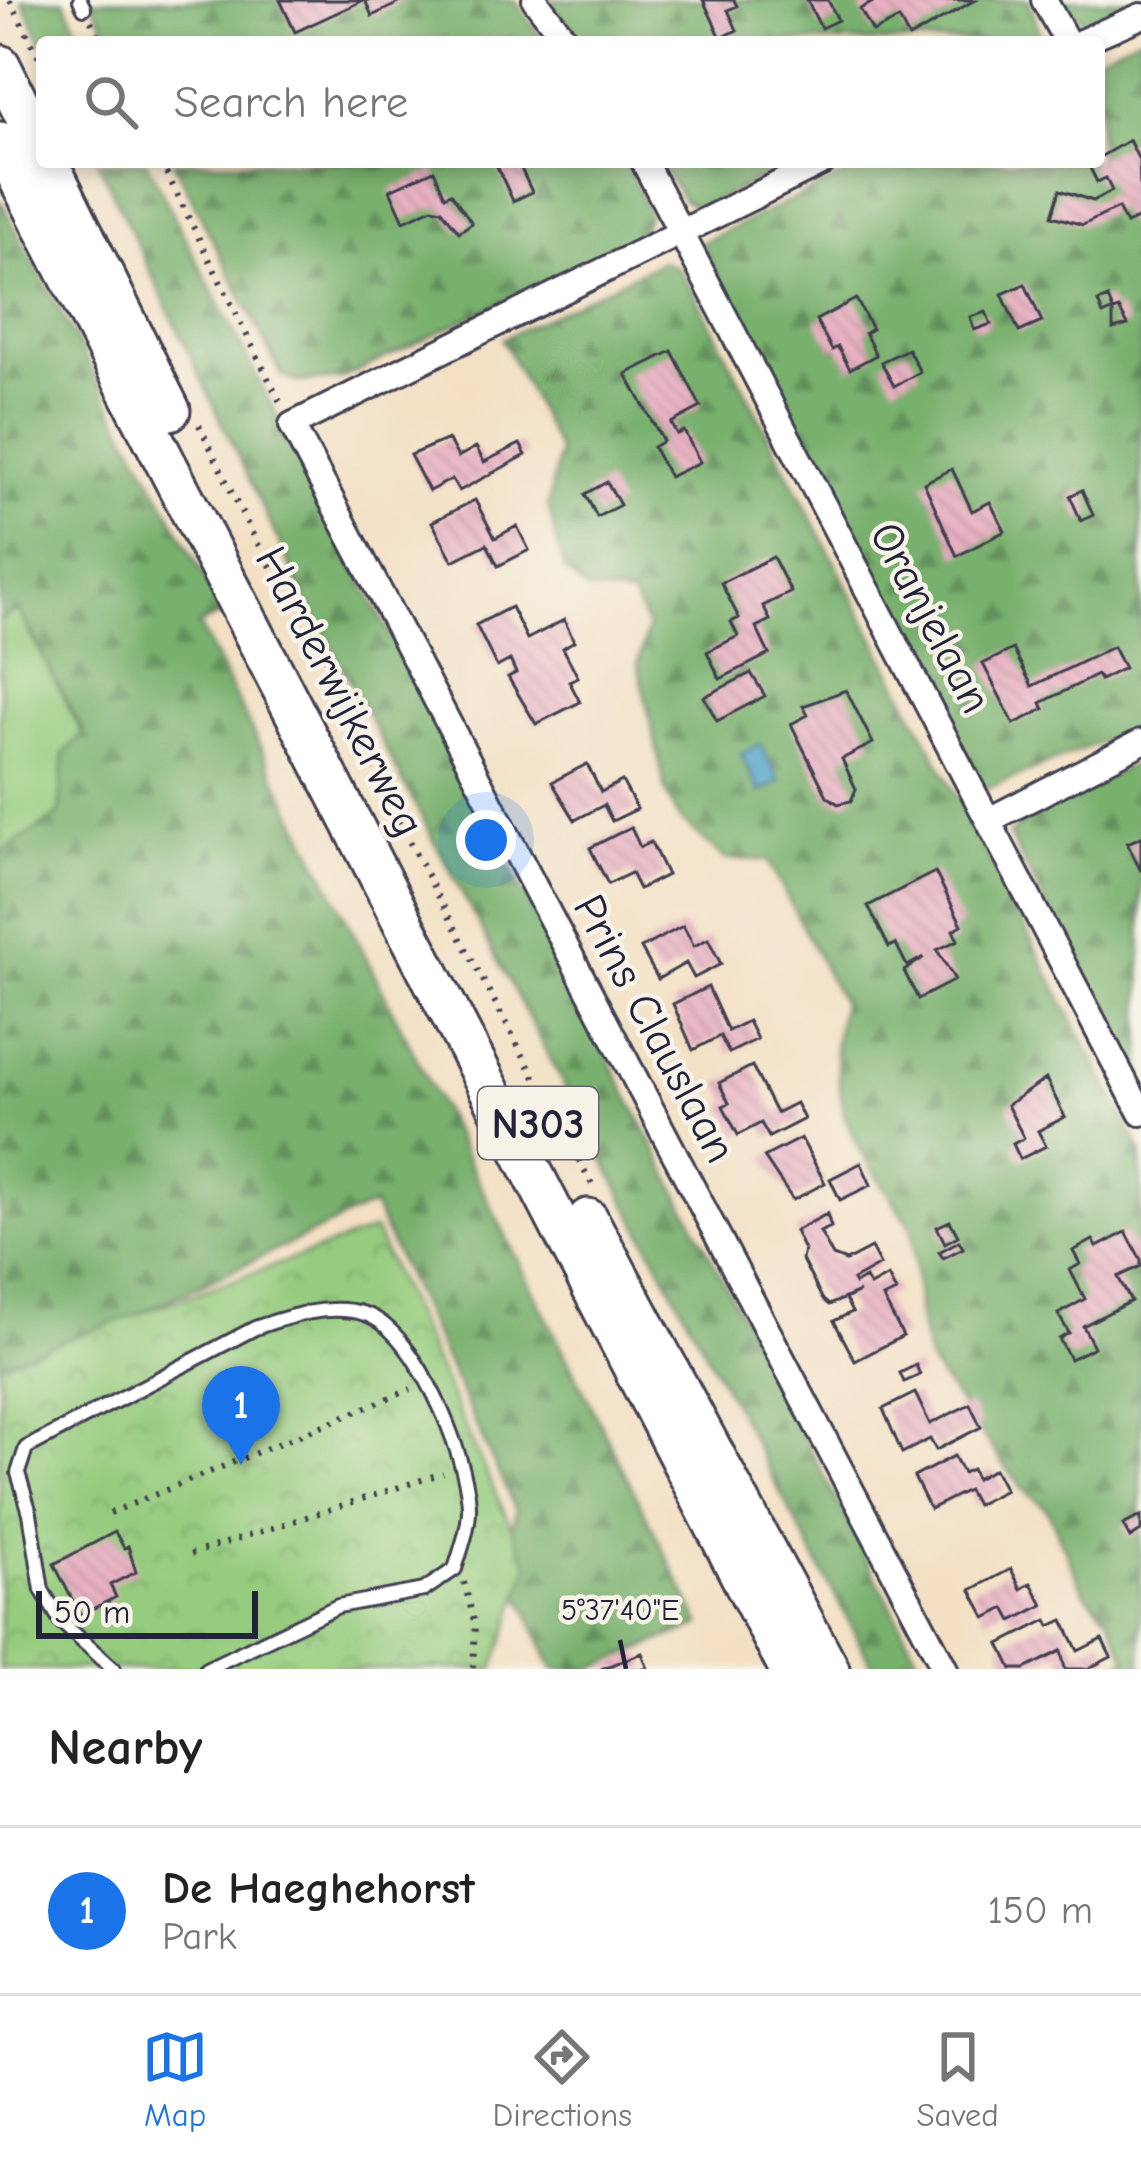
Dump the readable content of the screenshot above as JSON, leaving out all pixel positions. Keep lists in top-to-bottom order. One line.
{"streets":{"main road":["Harderwijkerweg","N303"],"street":["Oranjelaan","Prins Clauslaan"]},"scale_bar":"50 m","page":{"search":"Search here","pins":"1","scale":"50 m","heading":"Nearby","list":[{"mark":"1","name":"De Haeghehorst","note":"Park","value":"150 m"}],"nav":["Map","Directions","Saved"]},"coordinates":["5°37'40\"E"]}
